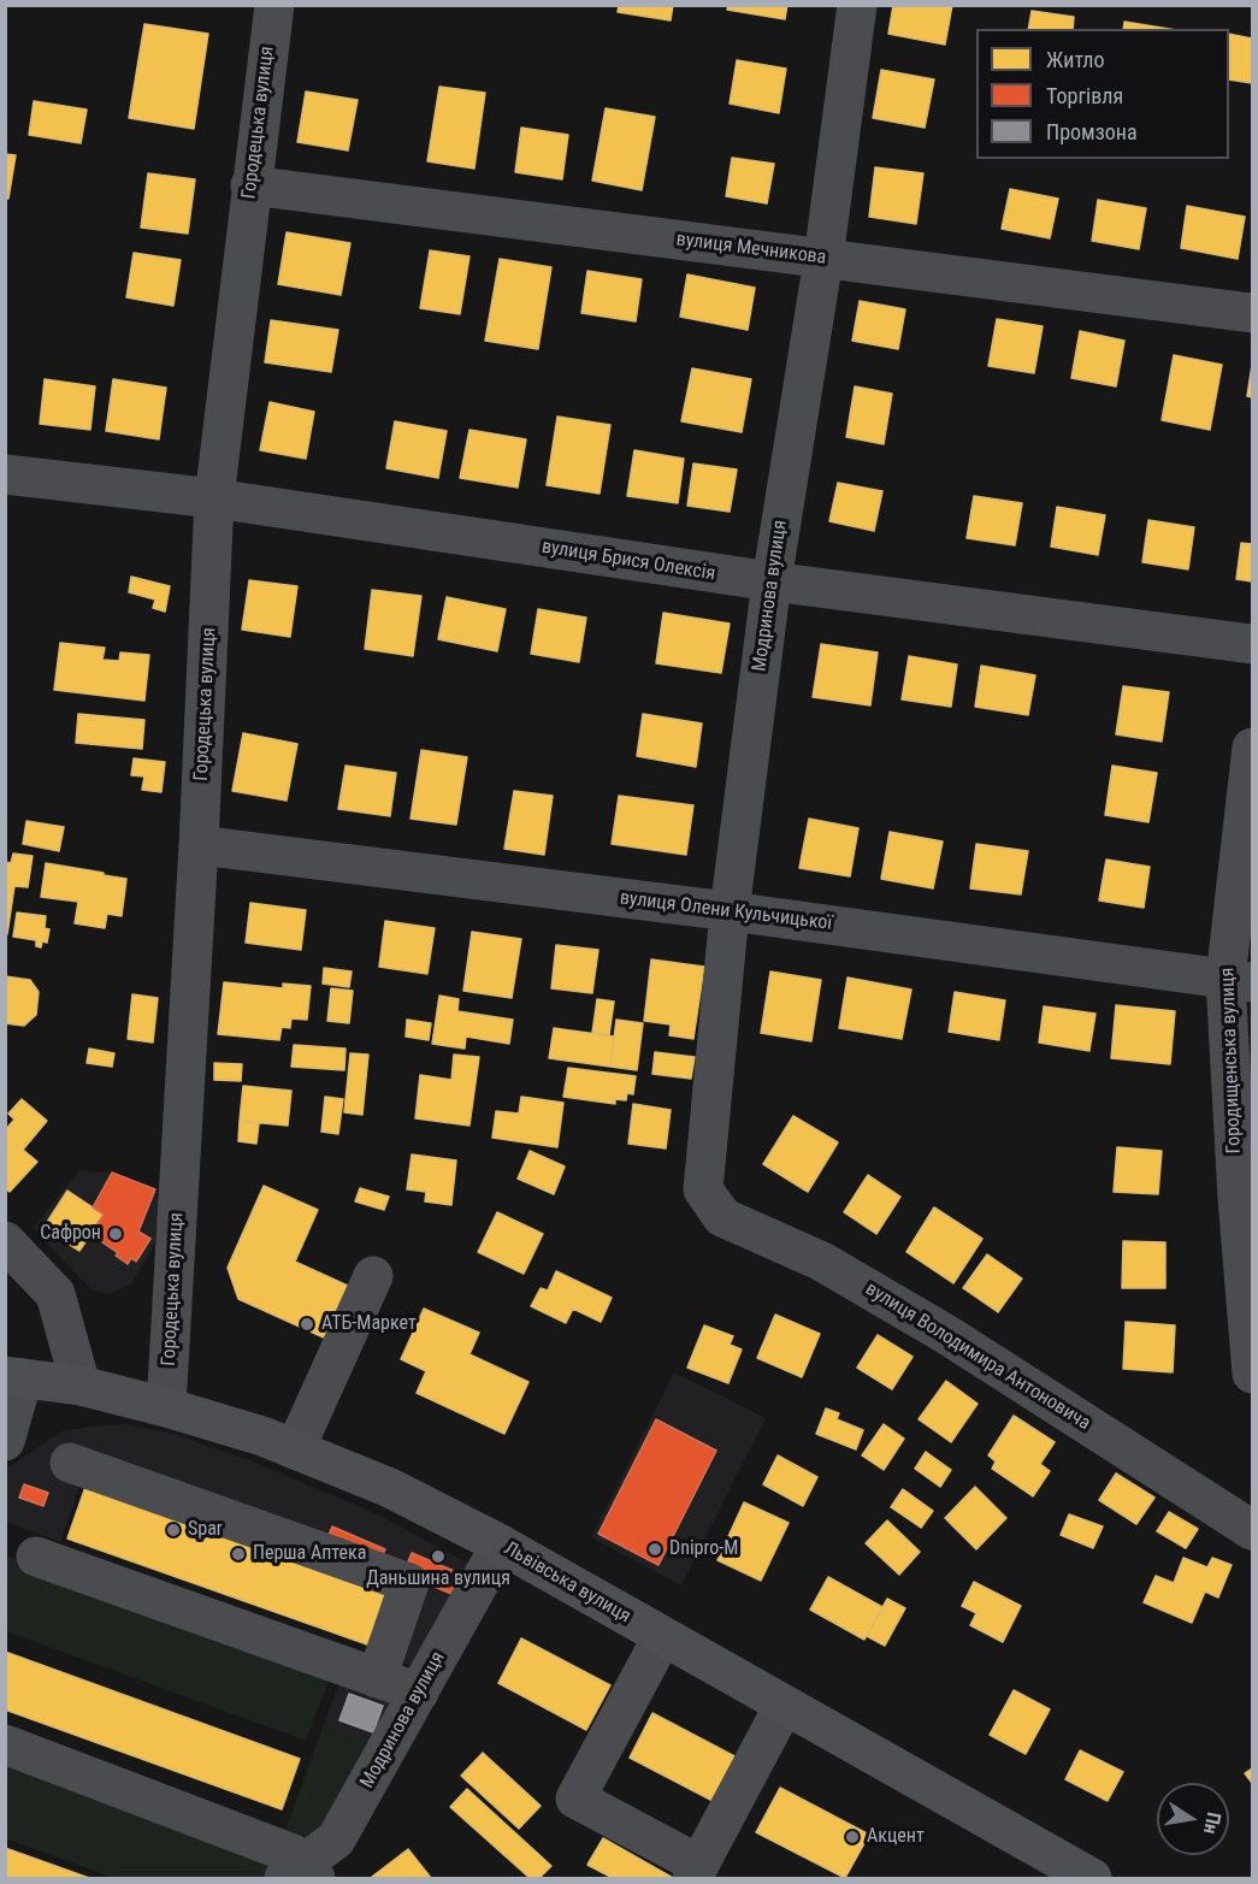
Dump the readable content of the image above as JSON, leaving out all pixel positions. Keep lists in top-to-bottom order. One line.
{"streets":{"main road":["Львівська вулиця"],"street":["Городецька вулиця","вулиця Мечникова","вулиця Брися Олексія","Модринова вулиця","вулиця Олени Кульчицької","Городищенська вулиця","вулиця Володимира Антоновича"]},"crossings":[["Городецька вулиця","вулиця Мечникова"],["Городецька вулиця","вулиця Брися Олексія"],["Городецька вулиця","вулиця Олени Кульчицької"],["Городецька вулиця","Львівська вулиця"],["вулиця Мечникова","Модринова вулиця"],["вулиця Брися Олексія","Модринова вулиця"],["Модринова вулиця","вулиця Олени Кульчицької"],["Модринова вулиця","вулиця Володимира Антоновича"],["Модринова вулиця","Львівська вулиця"],["вулиця Олени Кульчицької","Городищенська вулиця"]],"places":["Сафрон","АТБ-Маркет","Spar","Dnipro-M","Перша Аптека","Даньшина вулиця","Акцент"],"legend":["Житло","Торгівля","Промзона"],"north":"right"}
